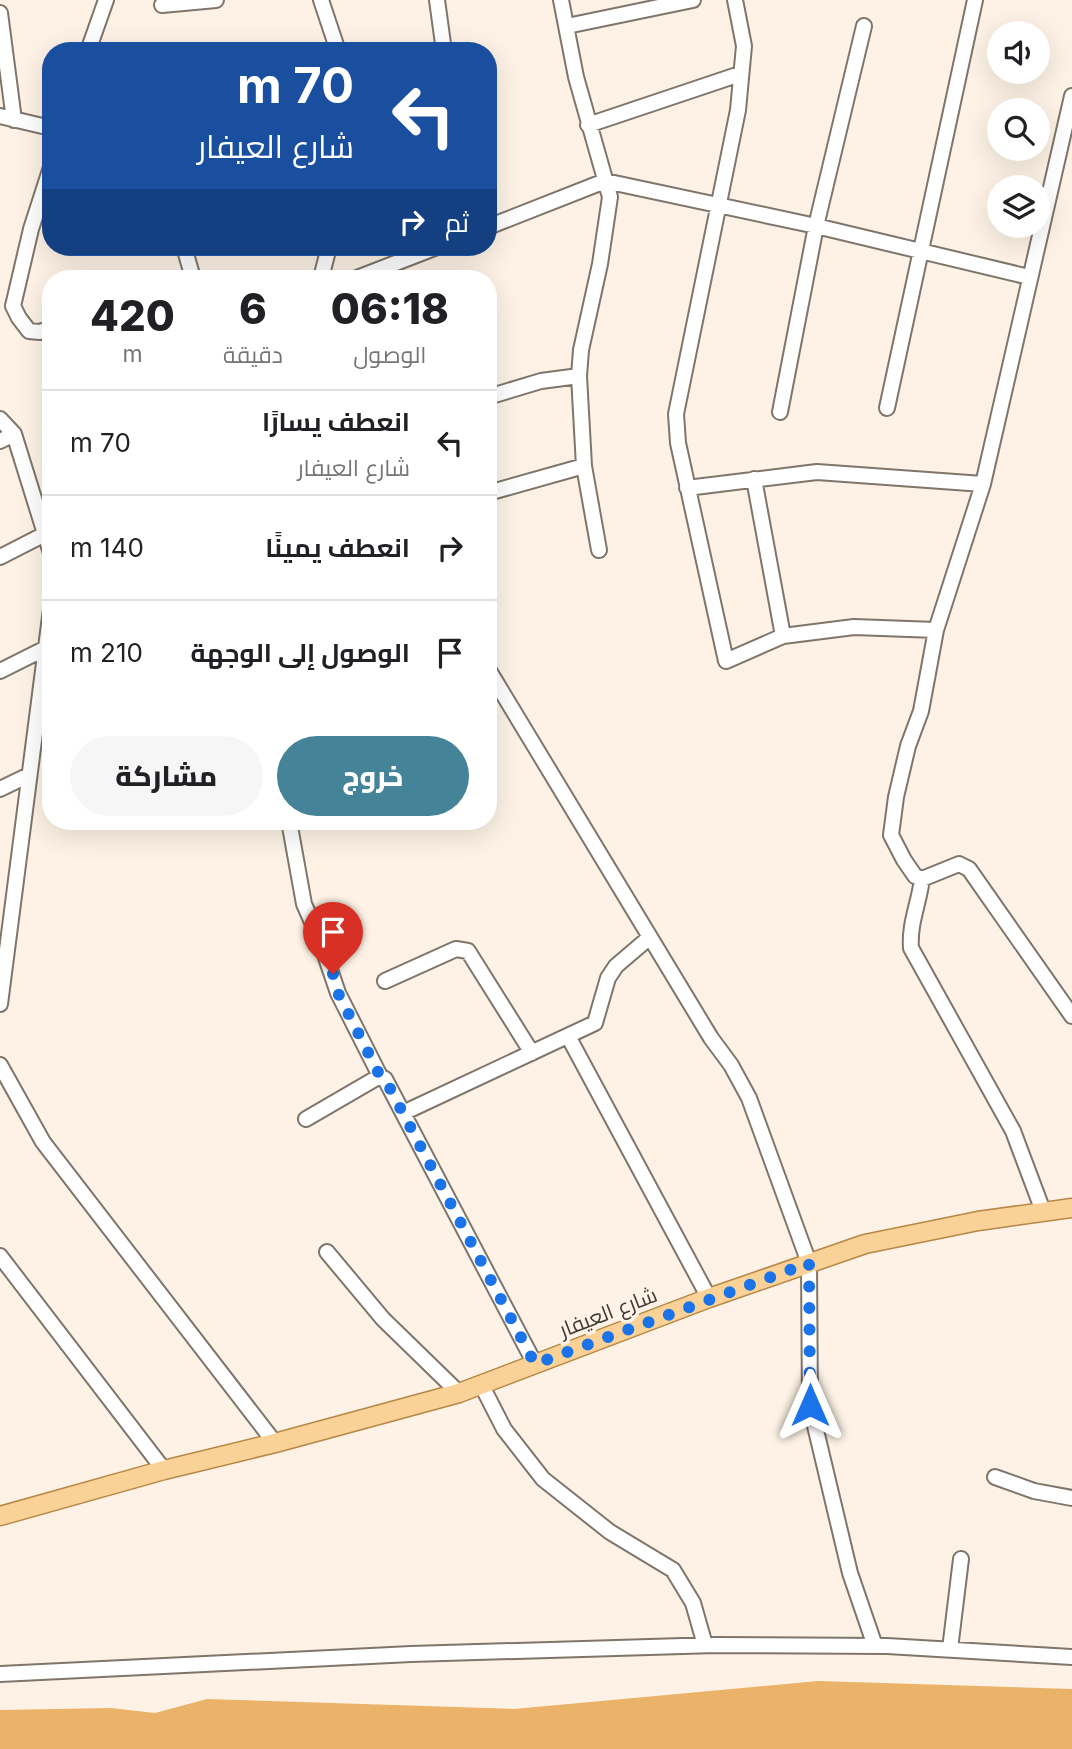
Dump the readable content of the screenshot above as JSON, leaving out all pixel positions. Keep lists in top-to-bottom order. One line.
{"streets":{"main road":["شارع العيفار"]},"page":{"turn":["70 m","شارع العيفار"],"then":"ثم","eta":["06:18","الوصول","6","دقيقة","420","m"],"list":[{"name":"انعطف يسارًا","note":"شارع العيفار","value":"70 m"},{"name":"انعطف يمينًا","value":"140 m"},{"name":"الوصول إلى الوجهة","value":"210 m"}],"buttons":["خروج","مشاركة"]}}
